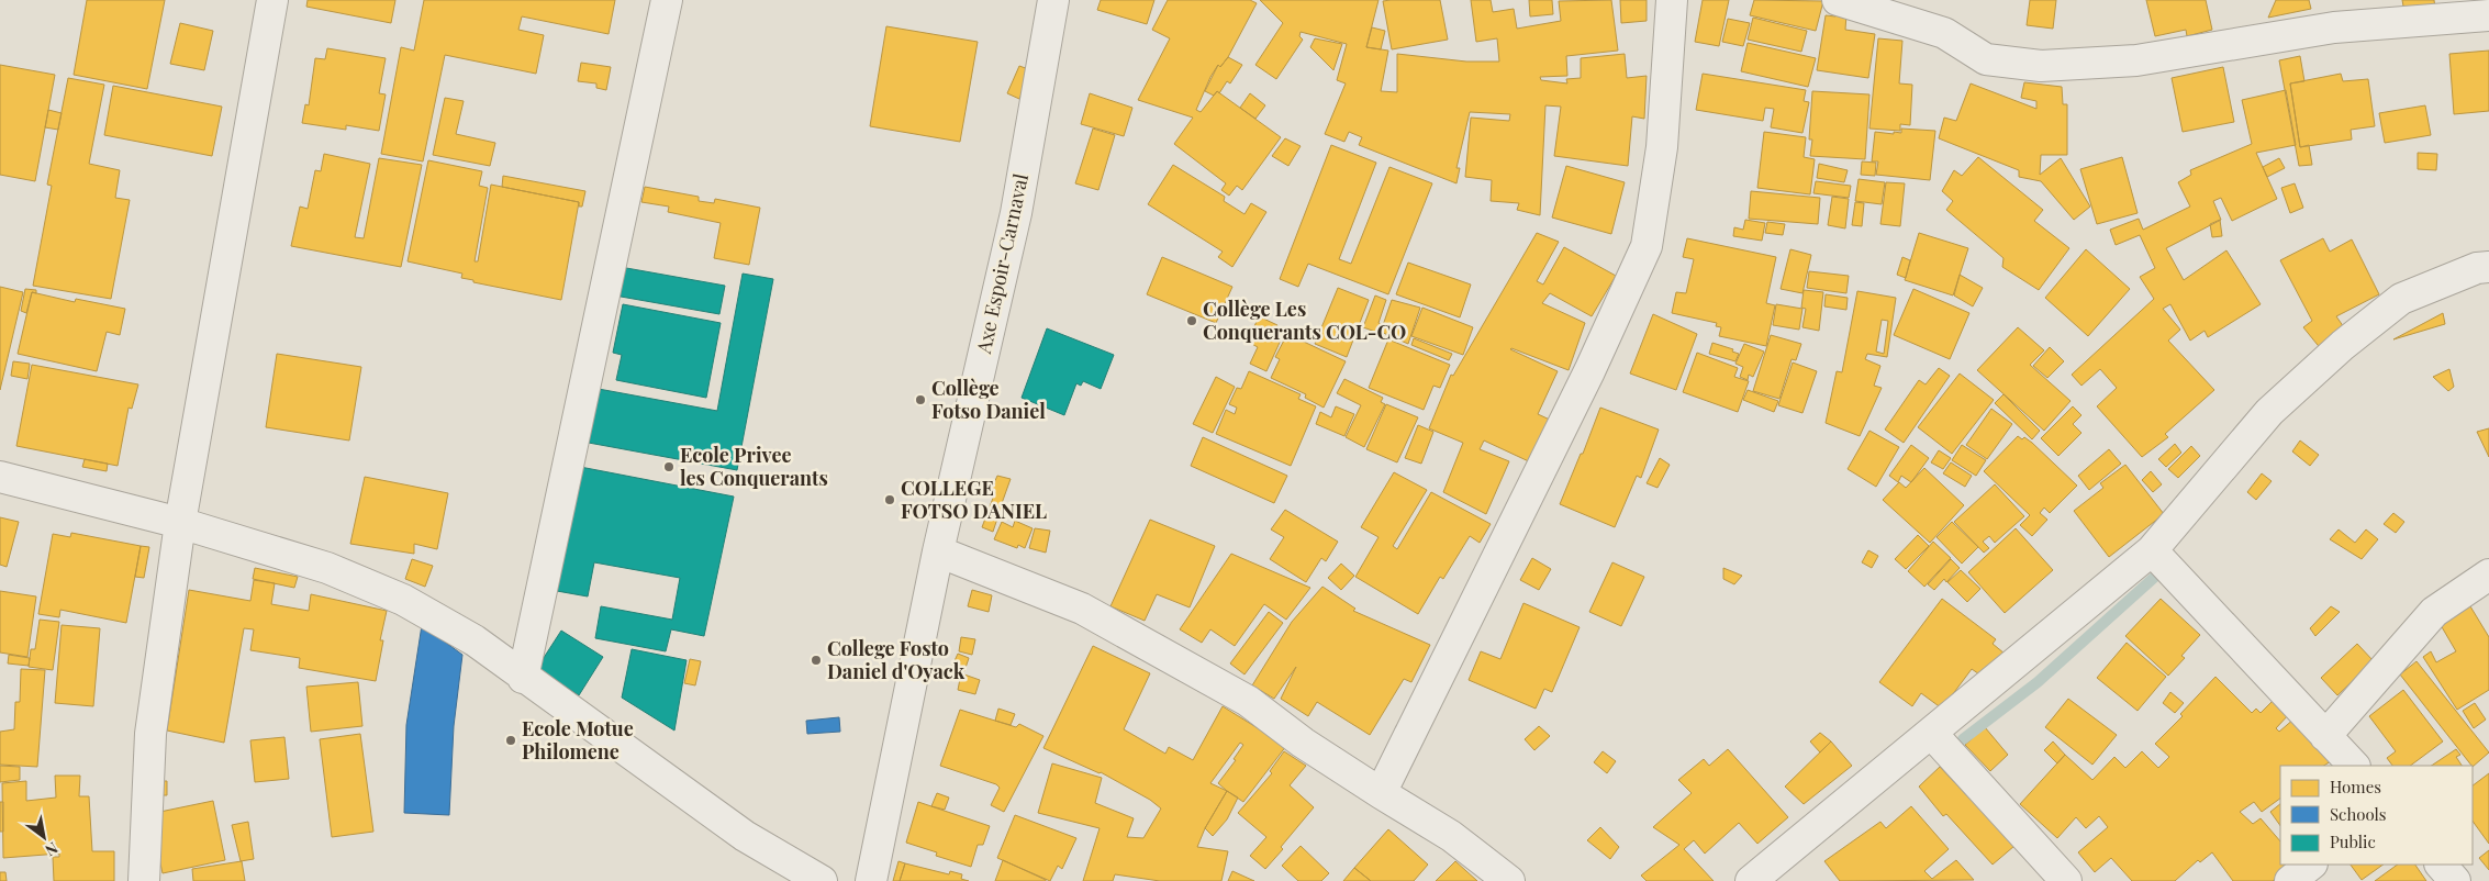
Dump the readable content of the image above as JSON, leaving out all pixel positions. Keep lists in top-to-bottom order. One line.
{"streets":{"street":["Axe Espoir-Carnaval"]},"places":["Collège Les Conquerants COL-CO","Collège Fotso Daniel","Ecole Privee les Conquerants","COLLEGE FOTSO DANIEL","College Fosto Daniel d'Oyack","Ecole Motue Philomene"],"legend":["Homes","Schools","Public"],"north":"bottom right"}
